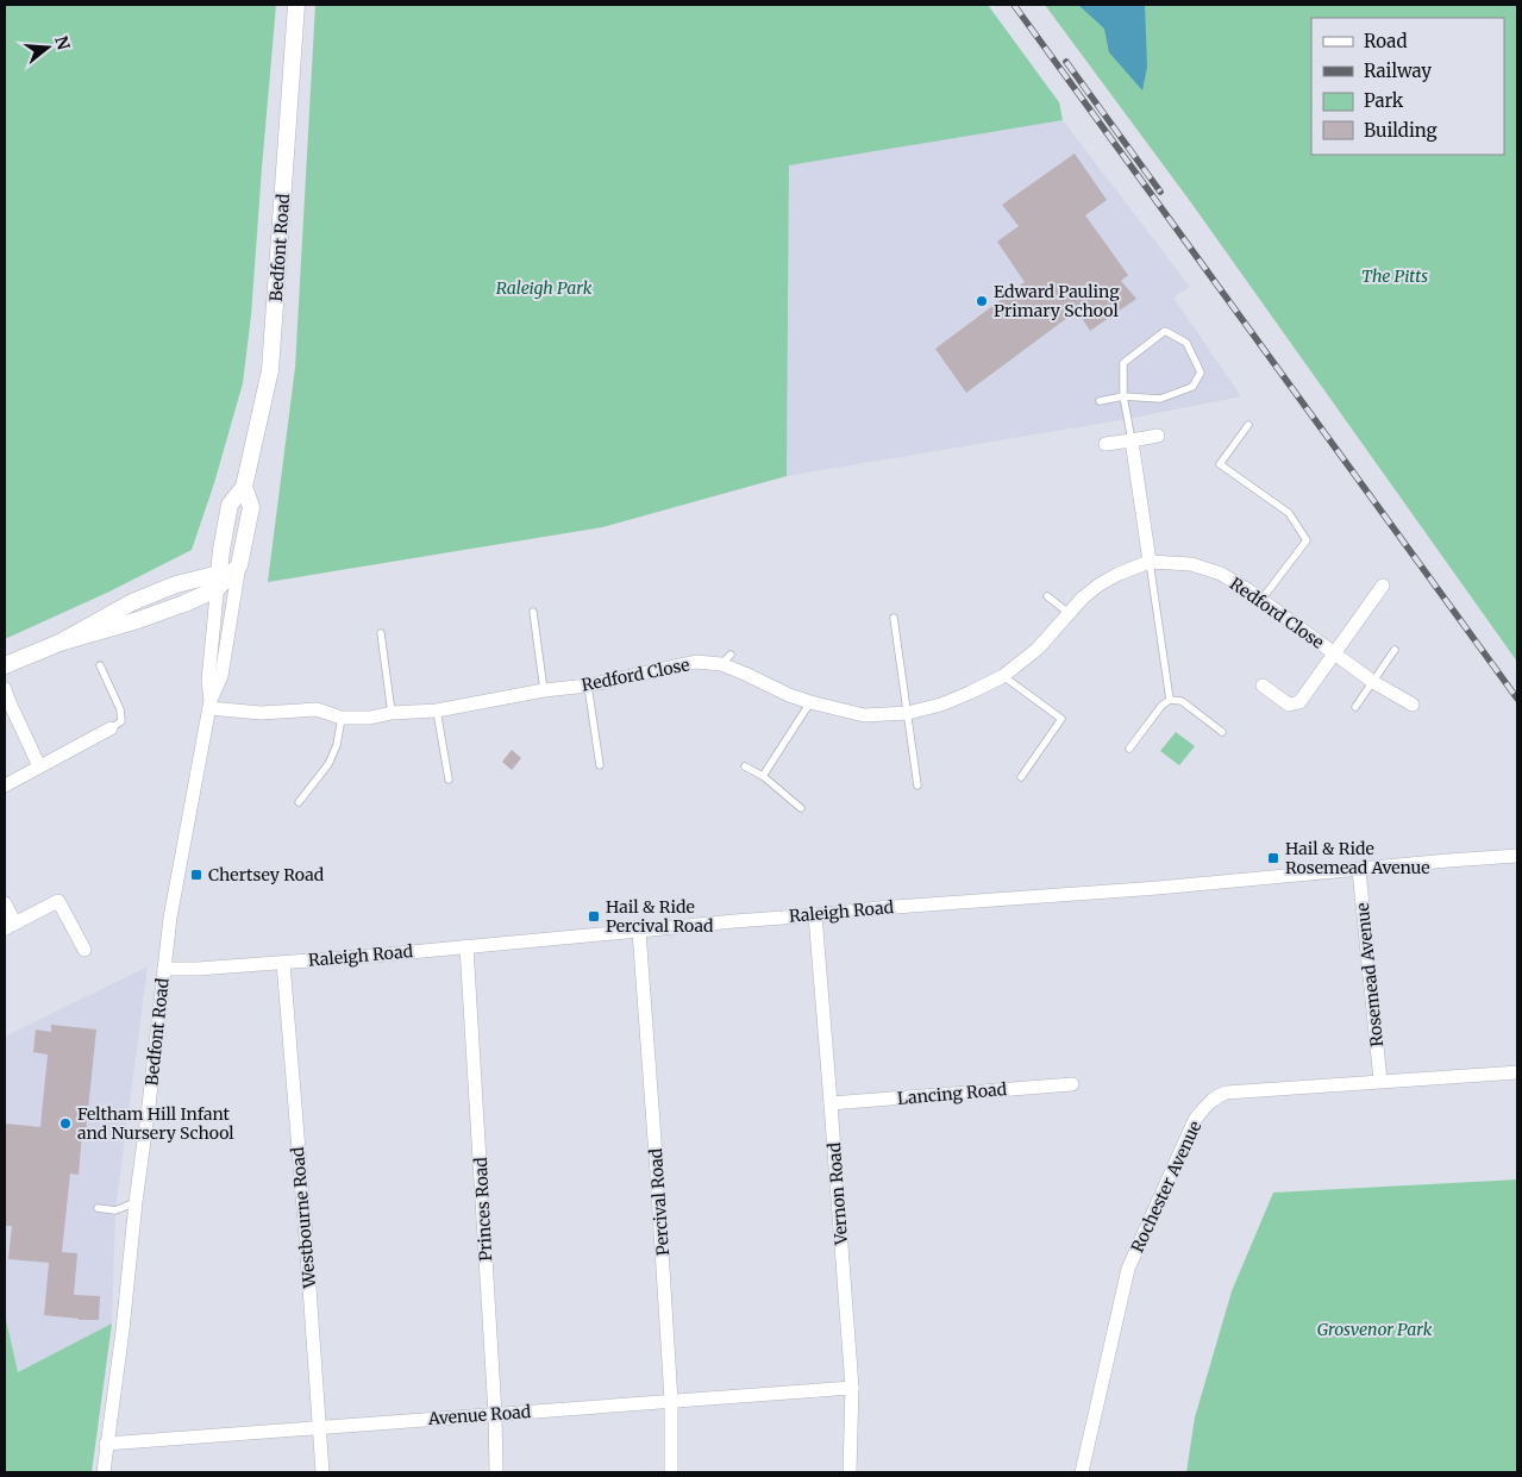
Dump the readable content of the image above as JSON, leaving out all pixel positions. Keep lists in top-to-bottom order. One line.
{"streets":{"street":["Bedfont Road","Redford Close","Raleigh Road","Rosemead Avenue","Lancing Road","Rochester Avenue","Vernon Road","Percival Road","Princes Road","Westbourne Road","Avenue Road"]},"crossings":[["Bedfont Road","Redford Close"],["Bedfont Road","Raleigh Road"],["Bedfont Road","Avenue Road"],["Raleigh Road","Rosemead Avenue"],["Raleigh Road","Vernon Road"],["Raleigh Road","Percival Road"],["Raleigh Road","Princes Road"],["Raleigh Road","Westbourne Road"],["Rosemead Avenue","Rochester Avenue"],["Lancing Road","Vernon Road"],["Vernon Road","Avenue Road"],["Percival Road","Avenue Road"],["Princes Road","Avenue Road"],["Westbourne Road","Avenue Road"]],"parks":["The Pitts","Raleigh Park","Grosvenor Park"],"places":{"other":["Edward Pauling Primary School","Feltham Hill Infant and Nursery School"],"transit":["Hail & Ride Rosemead Avenue","Chertsey Road","Hail & Ride Percival Road"]},"legend":["Road","Railway","Park","Building"],"north":"right"}
